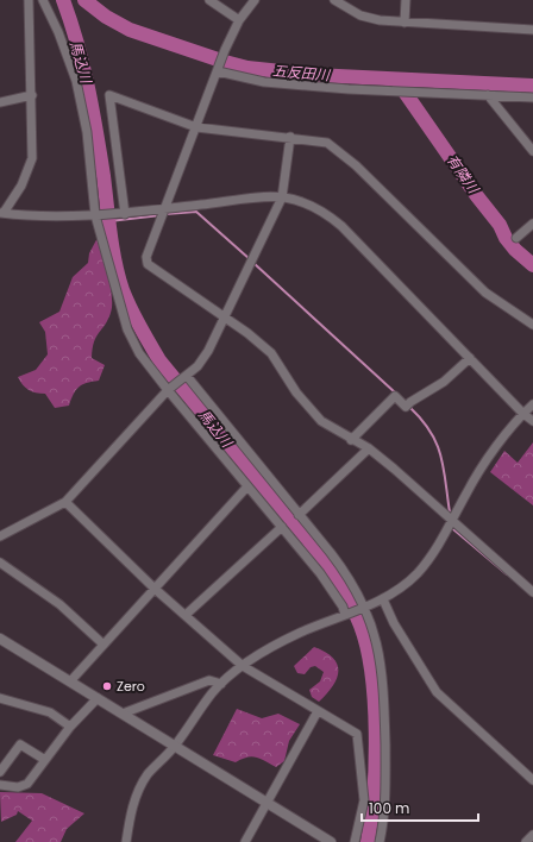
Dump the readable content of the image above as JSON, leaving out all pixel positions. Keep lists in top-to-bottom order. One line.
{"water":["馬込川","五反田川","有隣川"],"places":["Zero"],"scale_bar":"100 m"}
